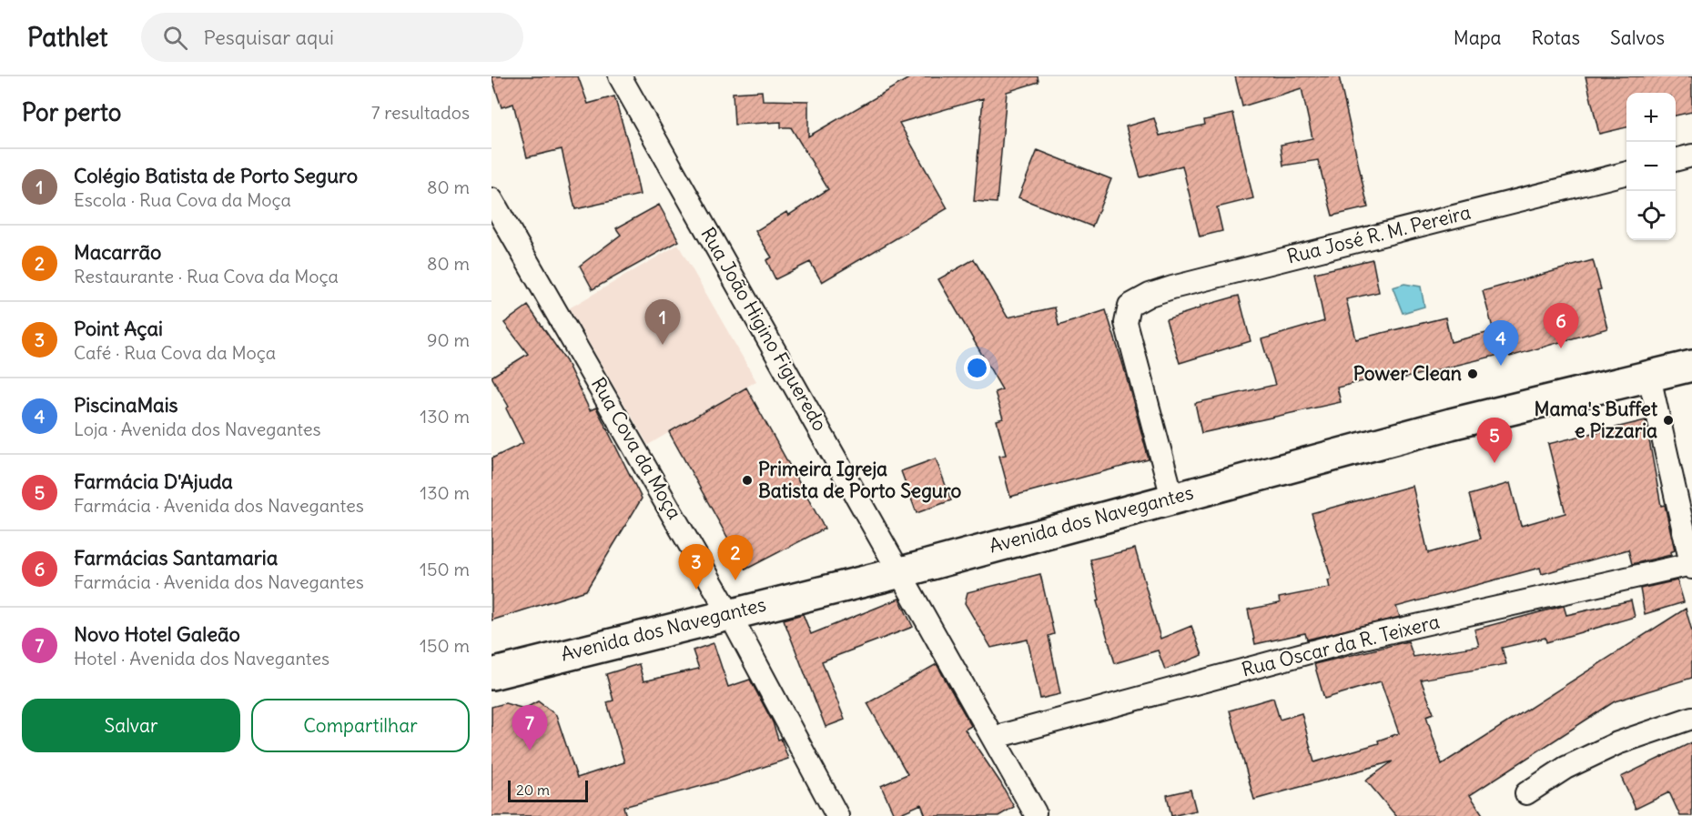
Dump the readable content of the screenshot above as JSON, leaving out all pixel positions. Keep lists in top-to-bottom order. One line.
{"streets":{"main road":["Avenida dos Navegantes"],"street":["Rua José R. M. Pereira","Rua João Higino Figueredo","Rua Cova da Moça","Rua Oscar da R. Teixera"]},"crossings":[["Rua José R. M. Pereira","Avenida dos Navegantes"],["Rua João Higino Figueredo","Avenida dos Navegantes"],["Rua João Higino Figueredo","Rua Oscar da R. Teixera"],["Rua Cova da Moça","Avenida dos Navegantes"]],"places":["Power Clean","Mama's Buffet e Pizzaria","Primeira Igreja Batista de Porto Seguro"],"scale_bar":"20 m","page":{"header":"Pathlet","search":"Pesquisar aqui","nav":["Mapa","Rotas","Salvos"],"heading":["Por perto","7 resultados"],"map_buttons":["+","−"],"list":[{"mark":"1","name":"Colégio Batista de Porto Seguro","note":"Escola · Rua Cova da Moça","value":"80 m"},{"mark":"2","name":"Macarrão","note":"Restaurante · Rua Cova da Moça","value":"80 m"},{"mark":"3","name":"Point Açai","note":"Café · Rua Cova da Moça","value":"90 m"},{"mark":"4","name":"PiscinaMais","note":"Loja · Avenida dos Navegantes","value":"130 m"},{"mark":"5","name":"Farmácia D'Ajuda","note":"Farmácia · Avenida dos Navegantes","value":"130 m"},{"mark":"6","name":"Farmácias Santamaria","note":"Farmácia · Avenida dos Navegantes","value":"150 m"},{"mark":"7","name":"Novo Hotel Galeão","note":"Hotel · Avenida dos Navegantes","value":"150 m"}],"pins":["1","6","4","5","2","3","7"],"buttons":["Salvar","Compartilhar"],"scale":"20 m"}}
